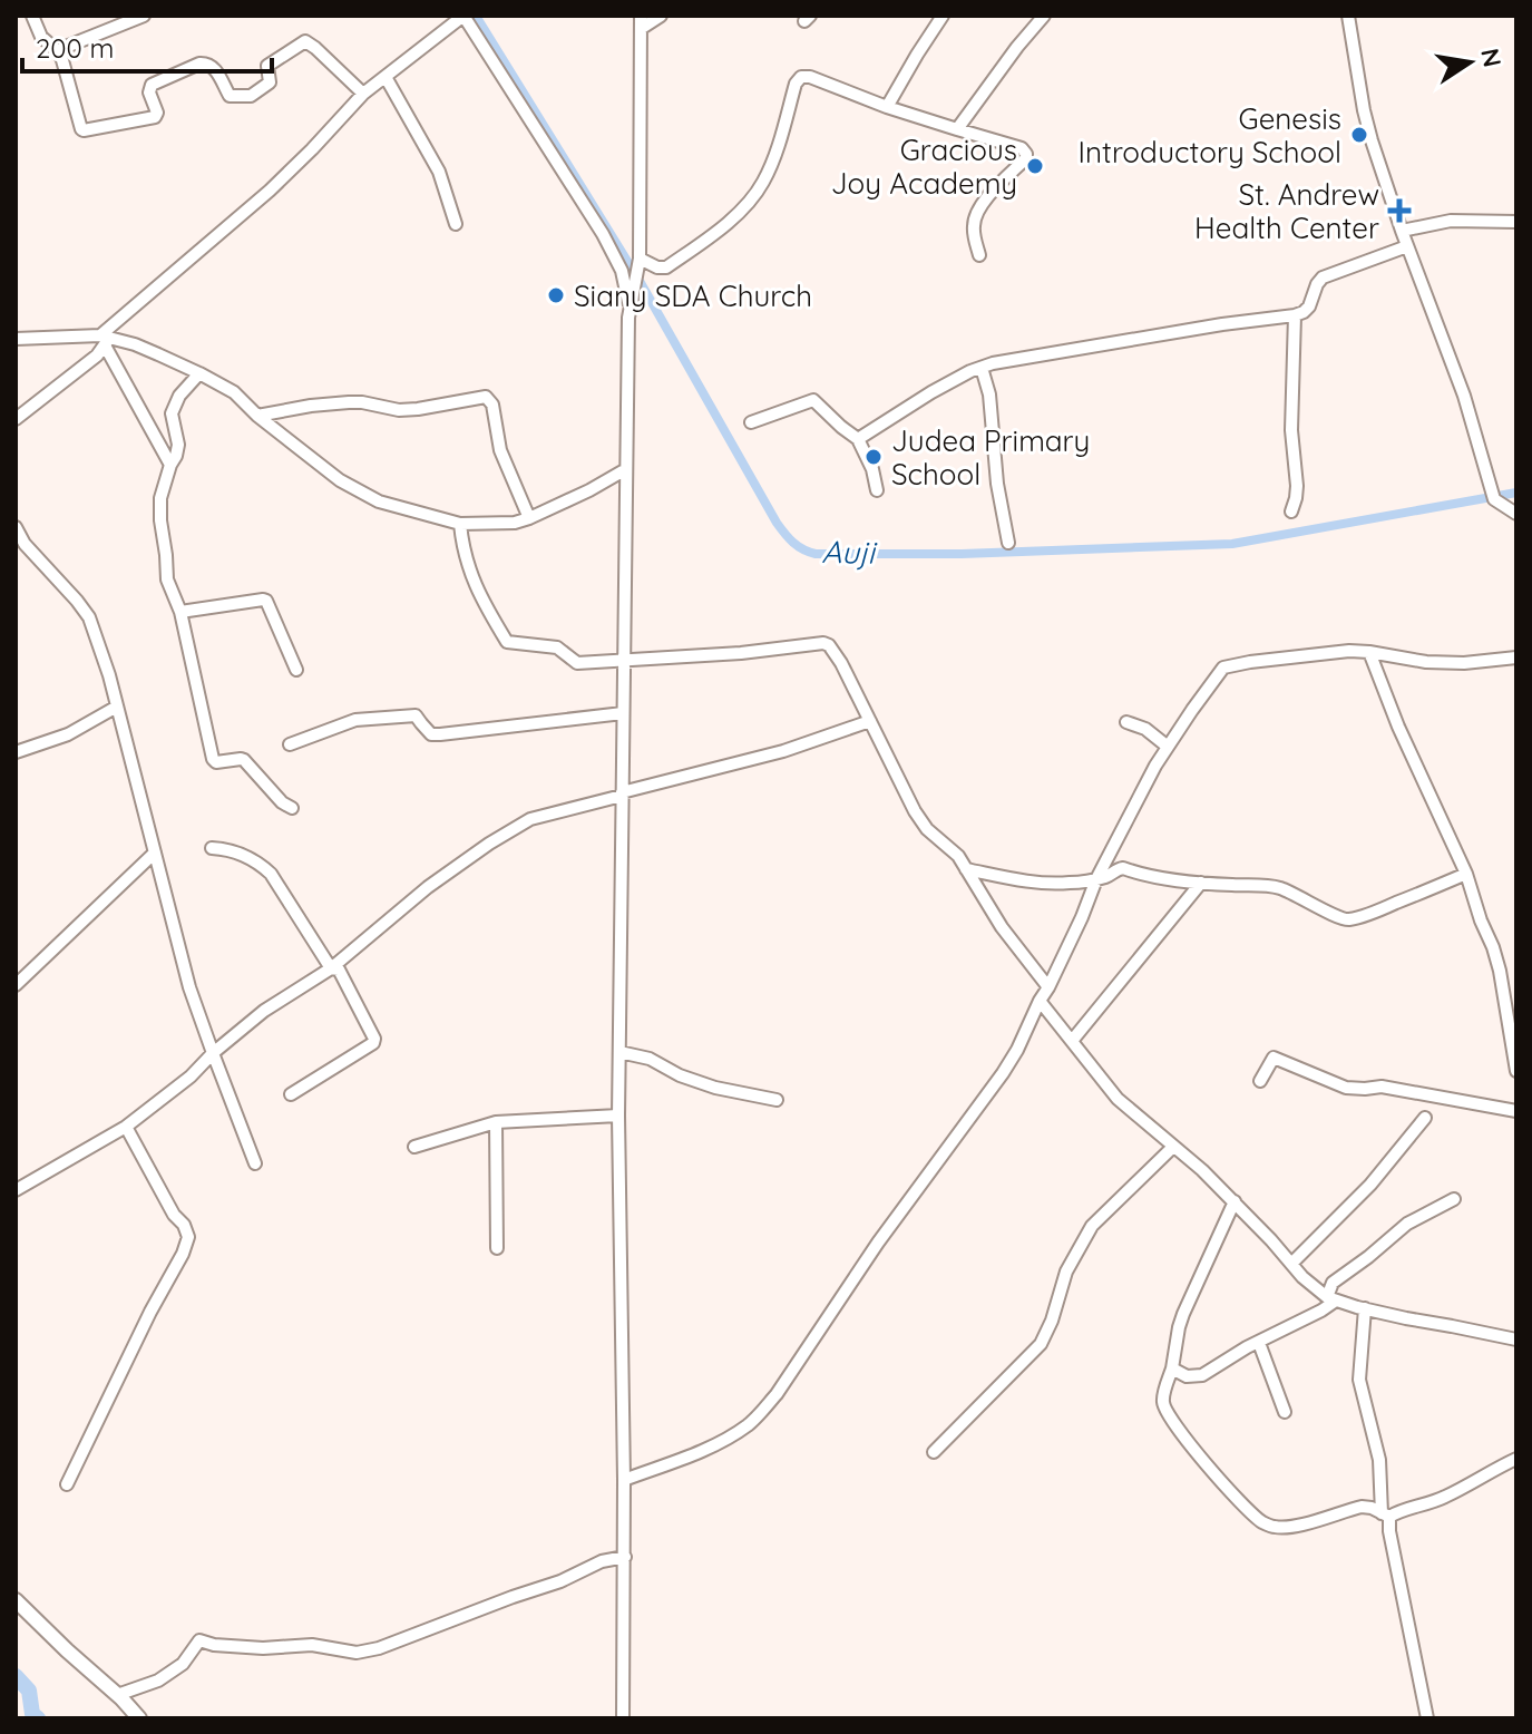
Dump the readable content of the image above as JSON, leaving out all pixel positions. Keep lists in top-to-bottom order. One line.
{"water":["Auji"],"places":{"other":["Genesis Introductory School","Gracious Joy Academy","Siany SDA Church","Judea Primary School"],"health":["St. Andrew Health Center"]},"scale_bar":"200 m","north":"right"}
